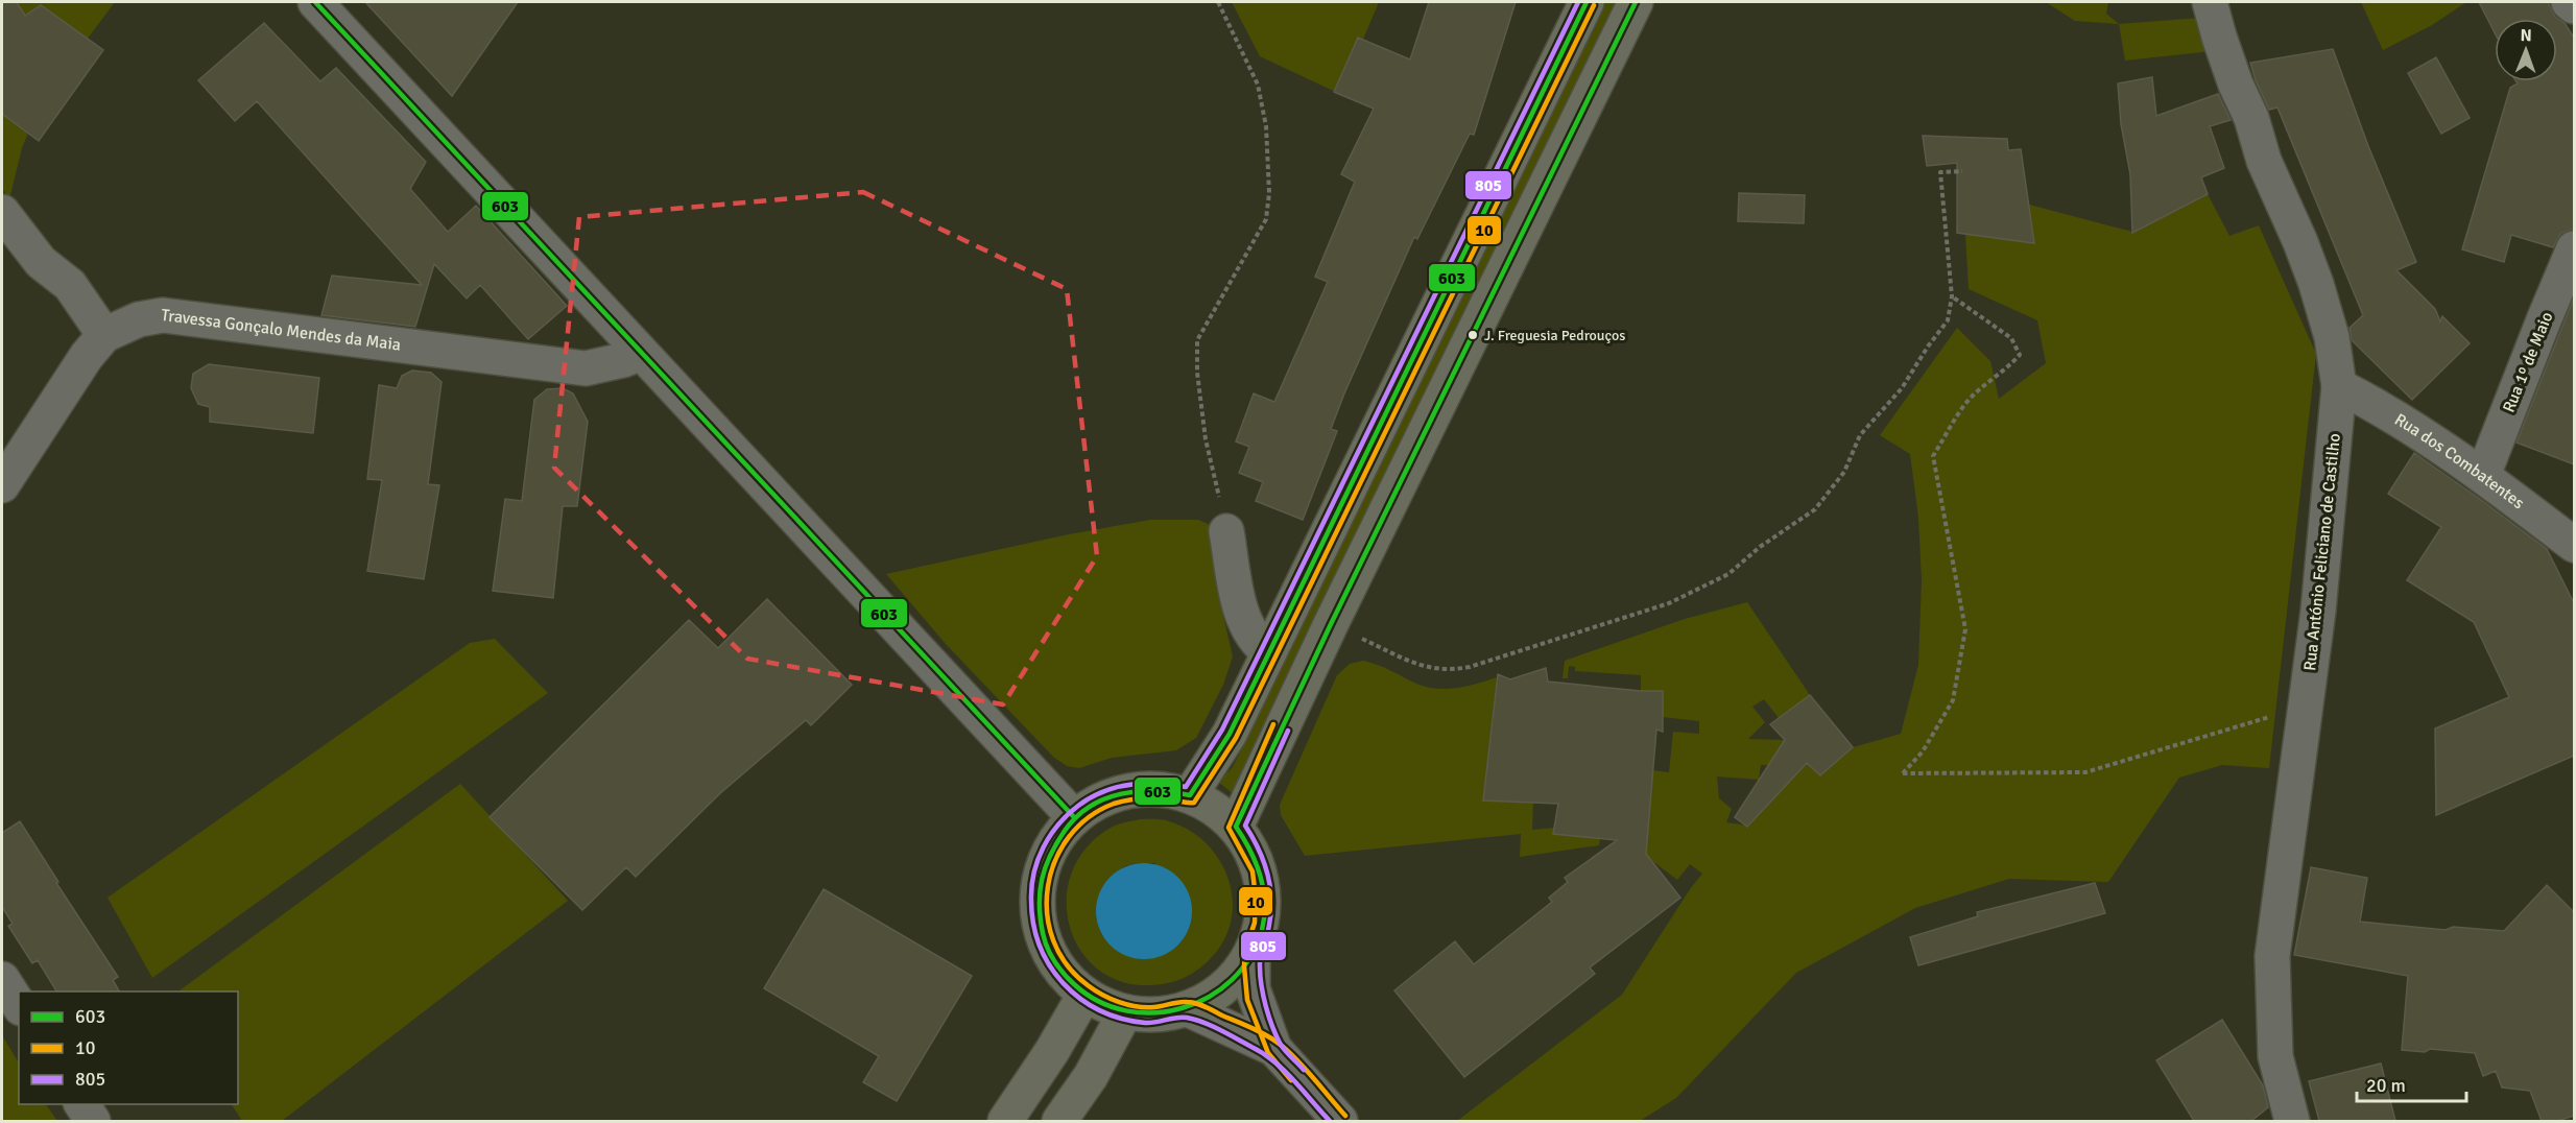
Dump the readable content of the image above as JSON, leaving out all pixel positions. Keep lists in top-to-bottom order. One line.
{"streets":{"street":["Travessa Gonçalo Mendes da Maia","Rua 1º de Maio","Rua dos Combatentes","Rua António Feliciano de Castilho"]},"crossings":[["Rua 1º de Maio","Rua dos Combatentes"],["Rua dos Combatentes","Rua António Feliciano de Castilho"]],"places":["J. Freguesia Pedrouços"],"lines":["transit line 603","transit line 805","transit line 10"],"legend":["603","10","805"],"scale_bar":"20 m","north":"top"}
